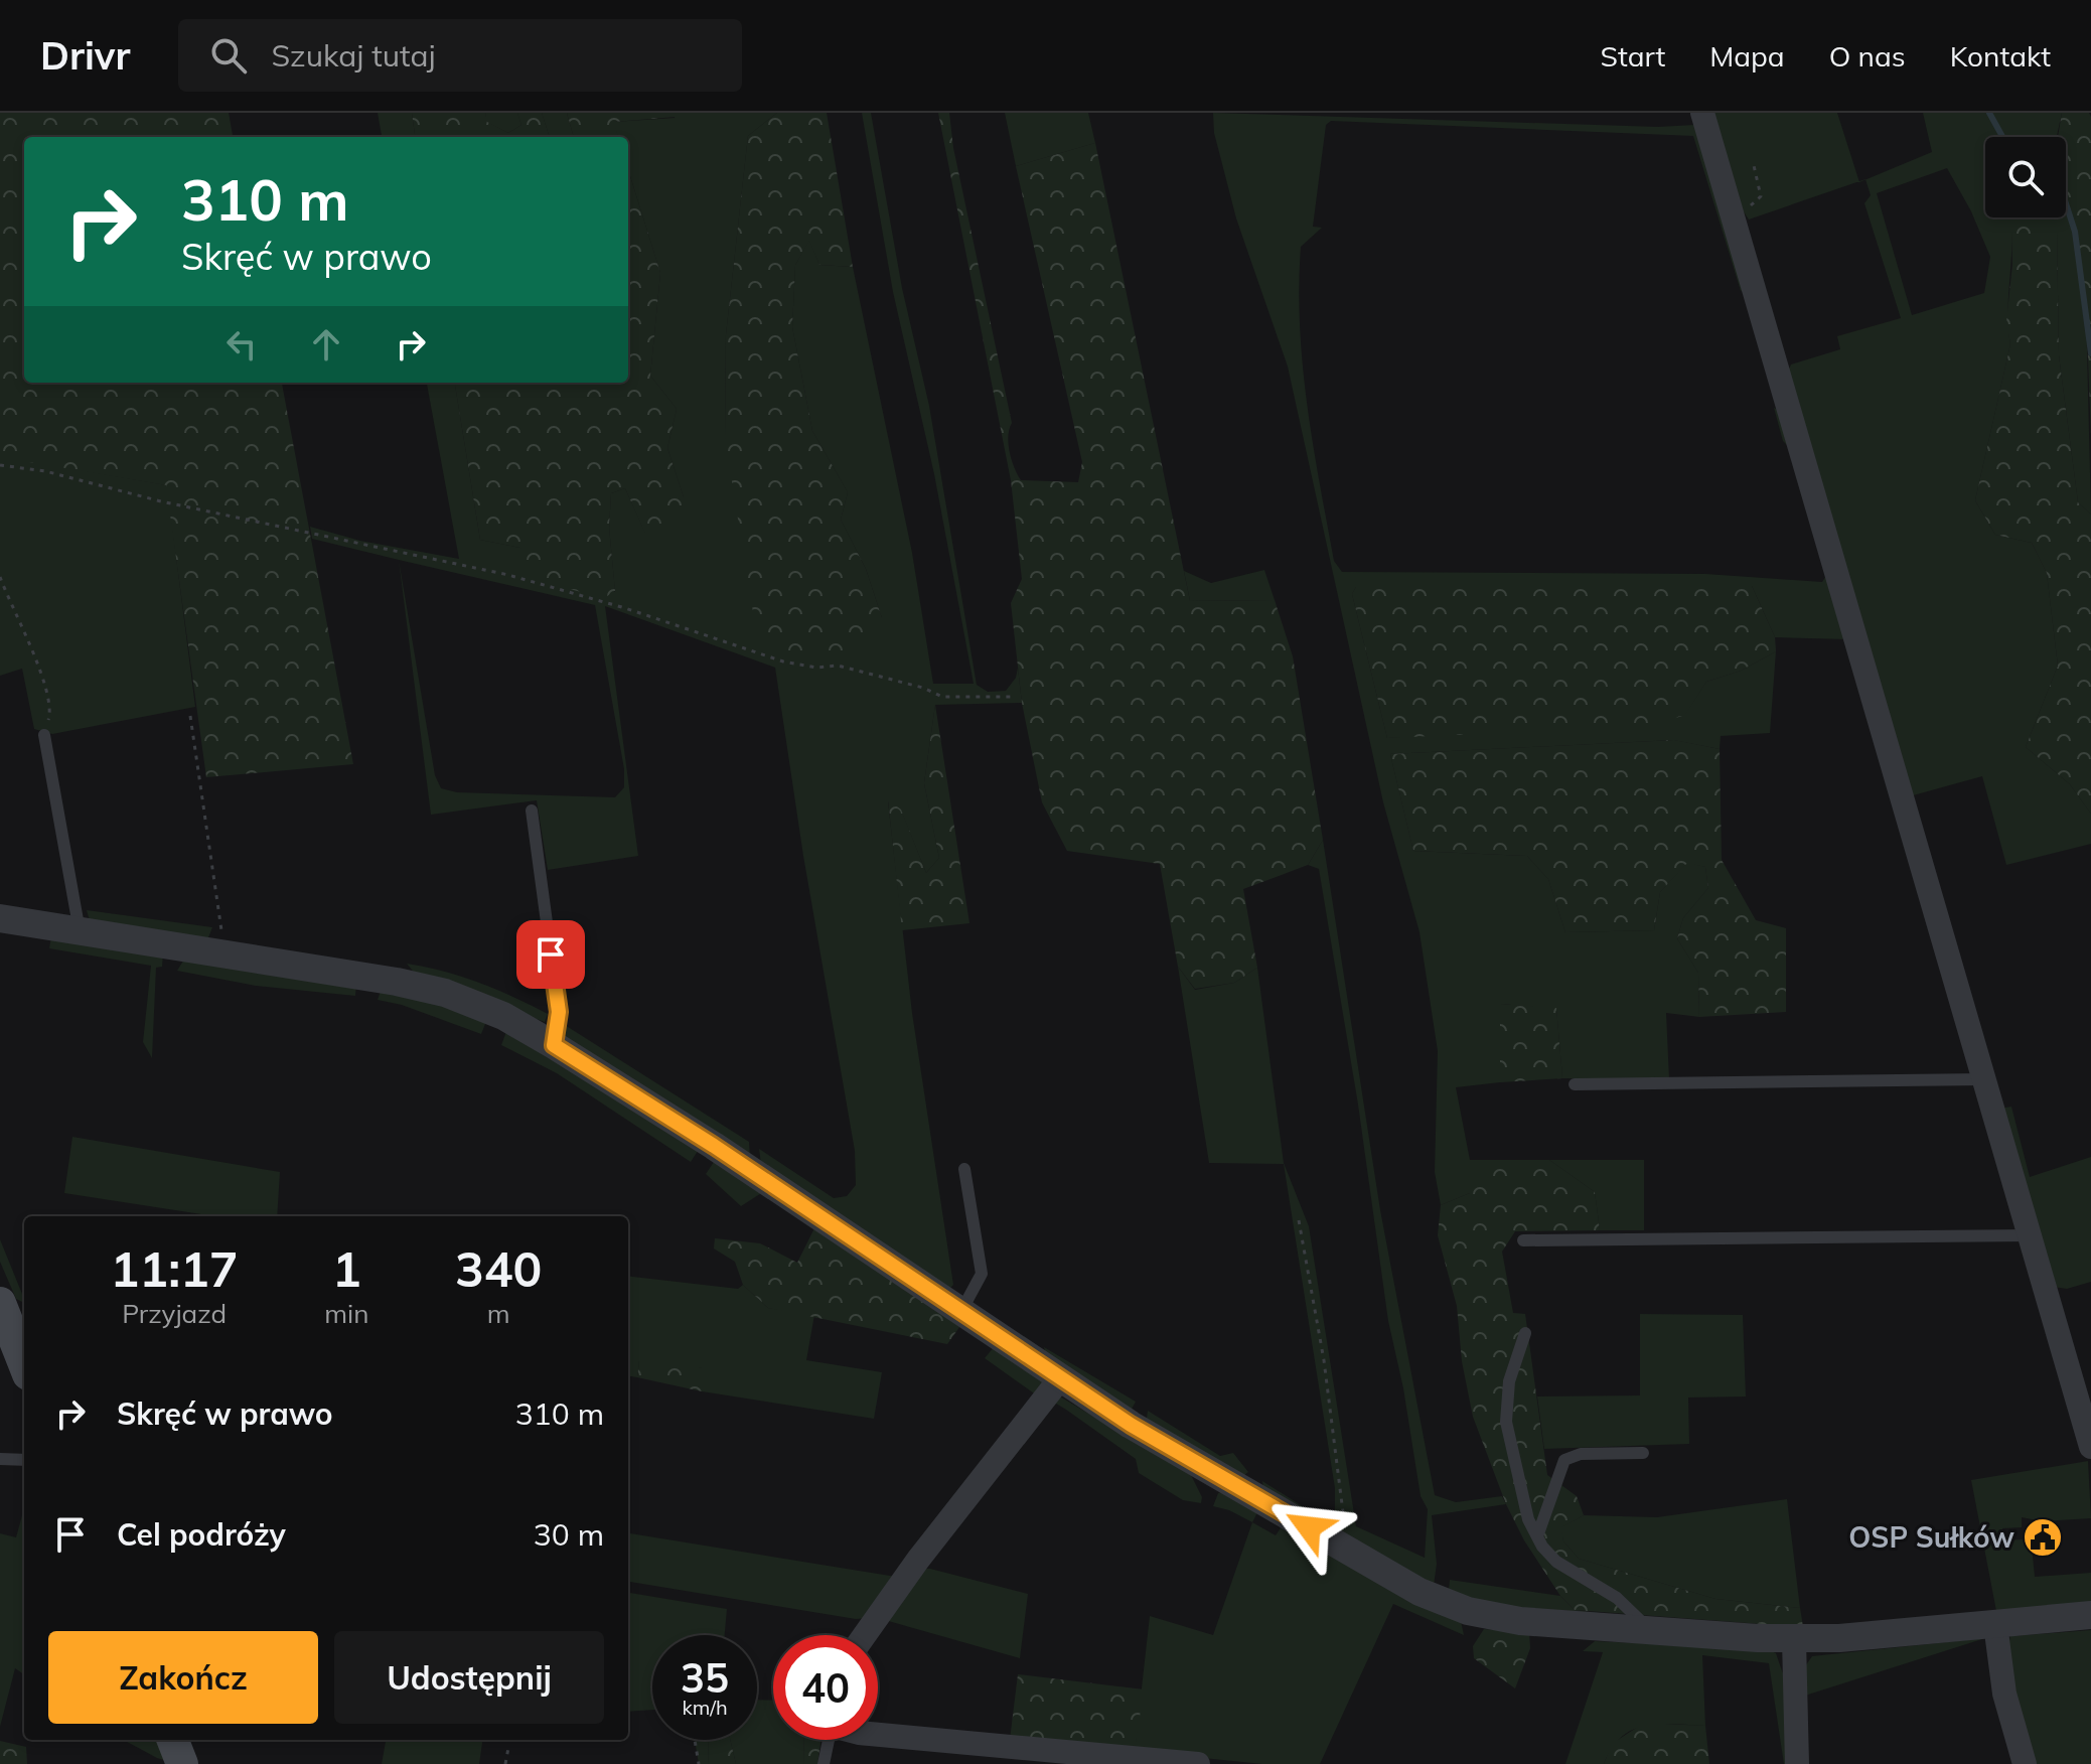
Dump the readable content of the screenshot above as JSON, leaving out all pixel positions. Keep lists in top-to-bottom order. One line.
{"places":{"public building":["OSP Sułków"]},"page":{"header":"Drivr","search":"Szukaj tutaj","nav":["Start","Mapa","O nas","Kontakt"],"turn":["310 m","Skręć w prawo"],"eta":["11:17","Przyjazd","1","min","340","m"],"list":[{"name":"Skręć w prawo","value":"310 m"},{"name":"Cel podróży","value":"30 m"}],"buttons":["Zakończ","Udostępnij"],"speed":"35 km/h","limit":"40"}}
